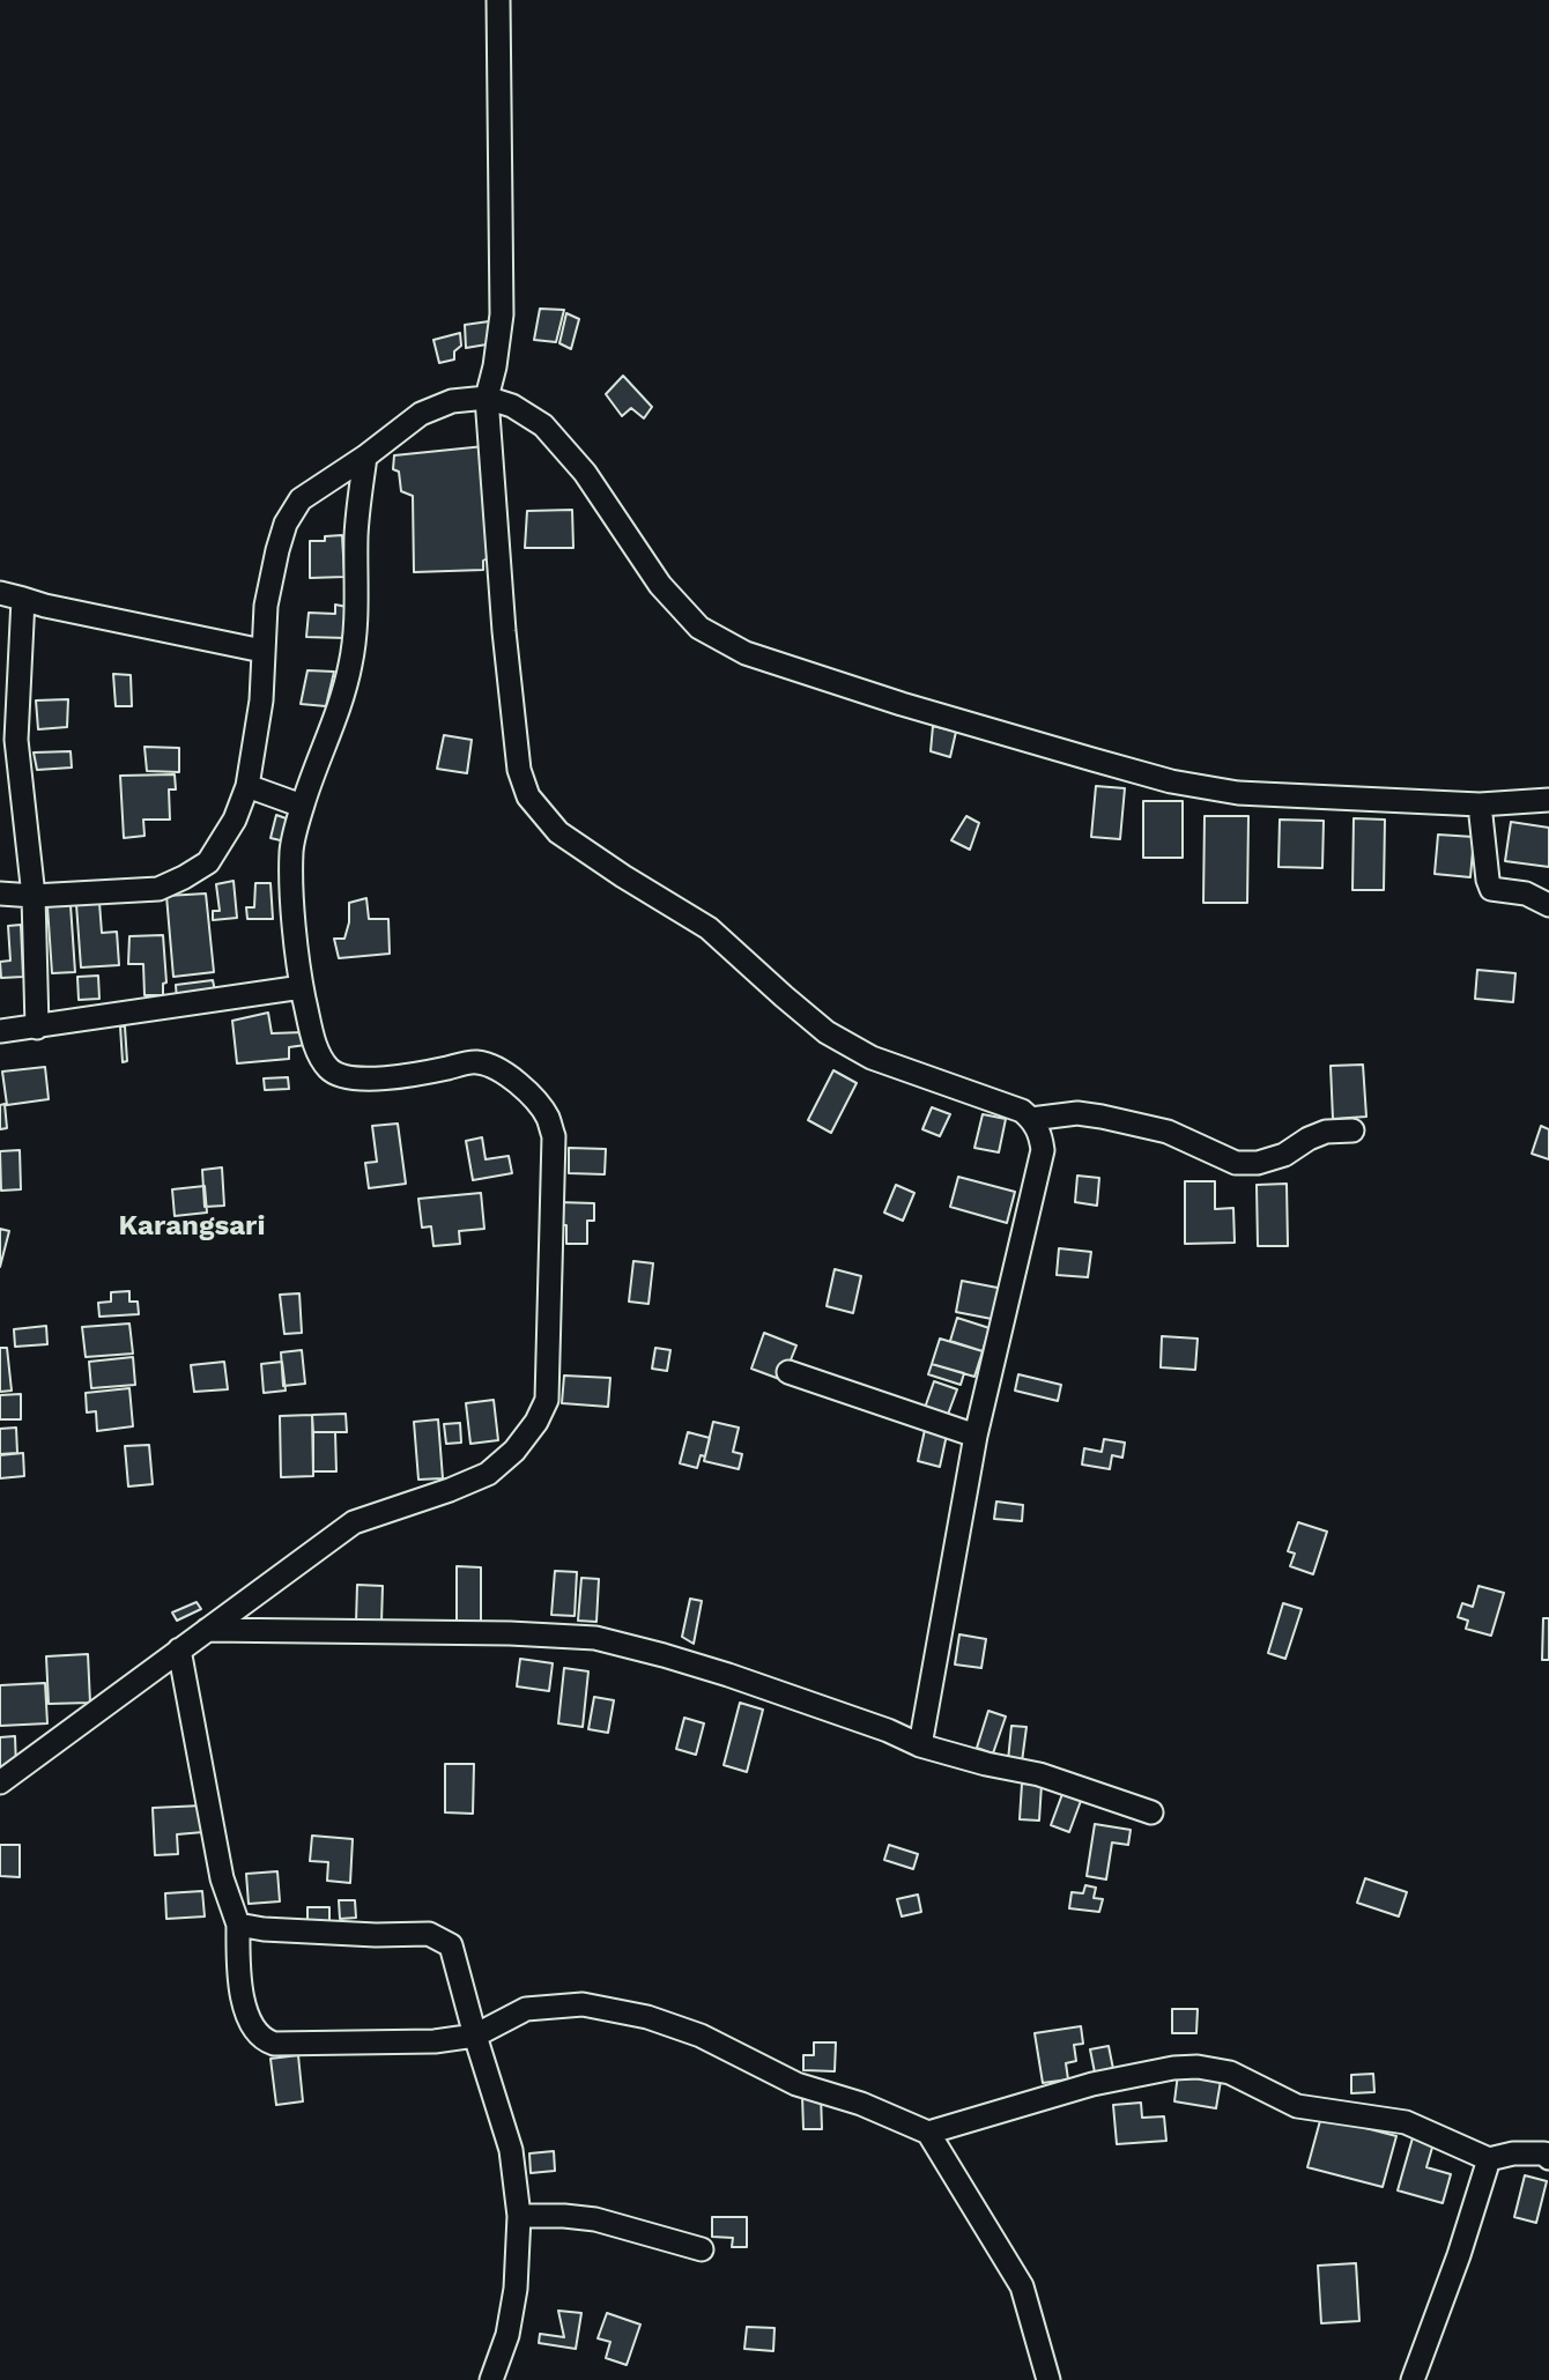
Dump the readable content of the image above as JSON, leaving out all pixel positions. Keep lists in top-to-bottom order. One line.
{"districts":["Karangsari"]}
